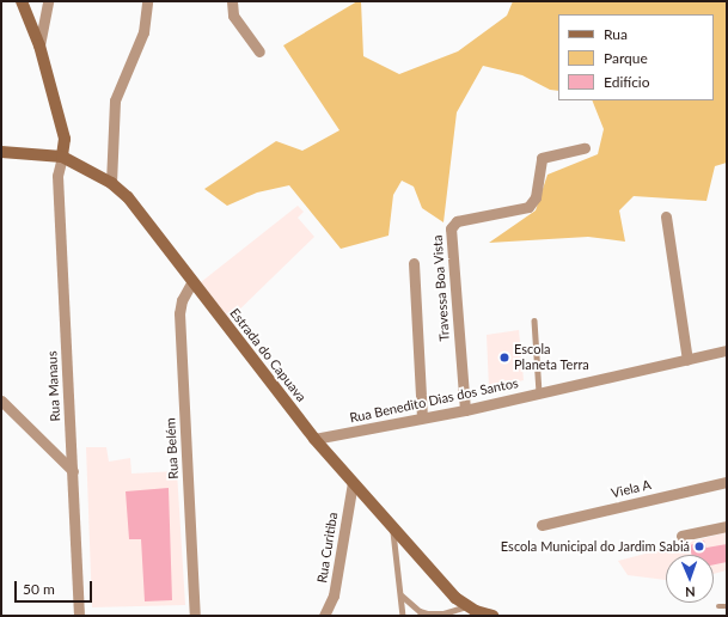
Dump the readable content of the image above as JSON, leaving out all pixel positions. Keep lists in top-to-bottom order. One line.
{"streets":{"street":["Travessa Boa Vista","Estrada do Capuava","Rua Manaus","Rua Benedito Dias dos Santos","Rua Belém","Viela A","Rua Curitiba"]},"crossings":[["Travessa Boa Vista","Rua Benedito Dias dos Santos"],["Estrada do Capuava","Rua Manaus"],["Estrada do Capuava","Rua Benedito Dias dos Santos"],["Estrada do Capuava","Rua Belém"],["Estrada do Capuava","Rua Curitiba"]],"places":["Escola Planeta Terra","Escola Municipal do Jardim Sabiá"],"legend":["Rua","Parque","Edifício"],"scale_bar":"50 m","north":"bottom"}
